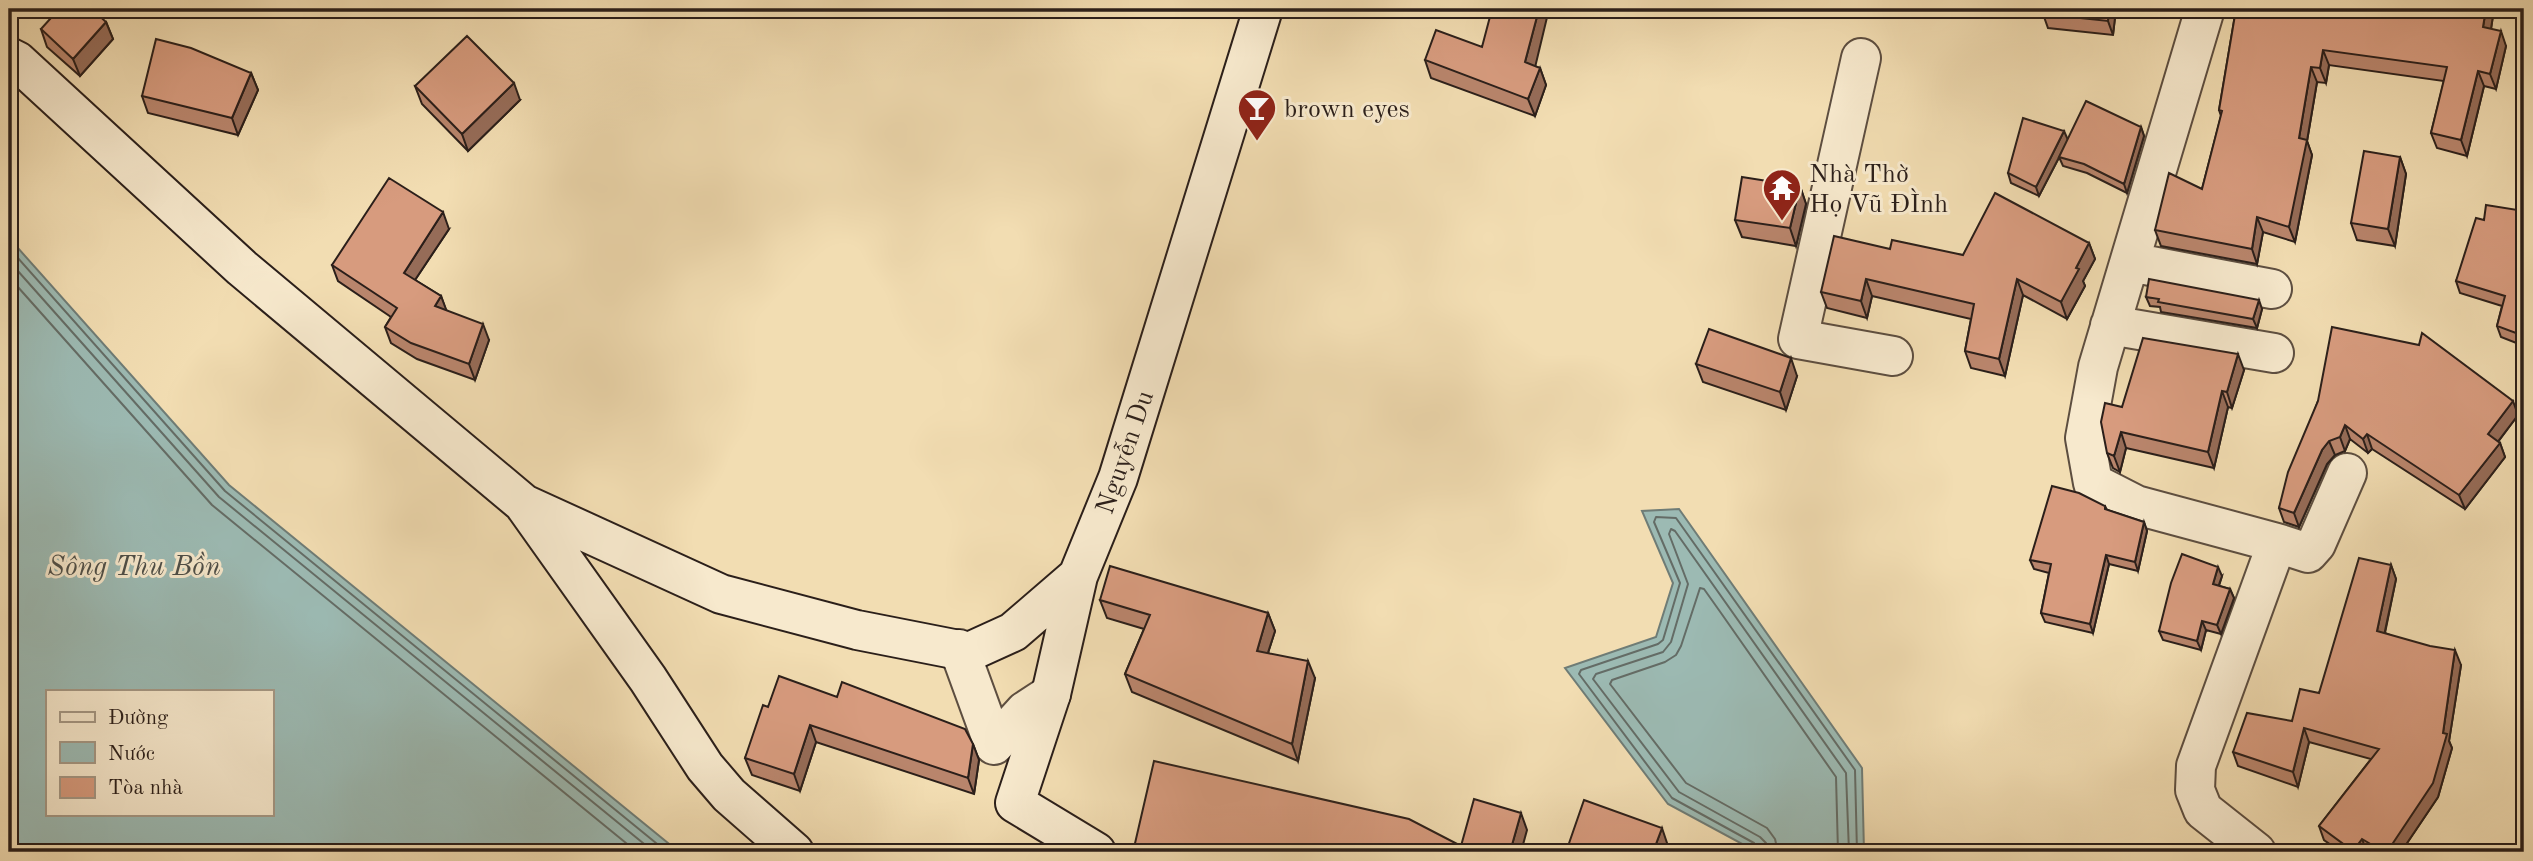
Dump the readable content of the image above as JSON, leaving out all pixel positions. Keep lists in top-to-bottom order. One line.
{"streets":{"street":["Nguyễn Du"]},"water":["Sông Thu Bồn"],"places":{"bar":["brown eyes"],"temple":["Nhà Thờ Họ Vũ ĐÌnh"]},"legend":["Đường","Nước","Tòa nhà"]}
